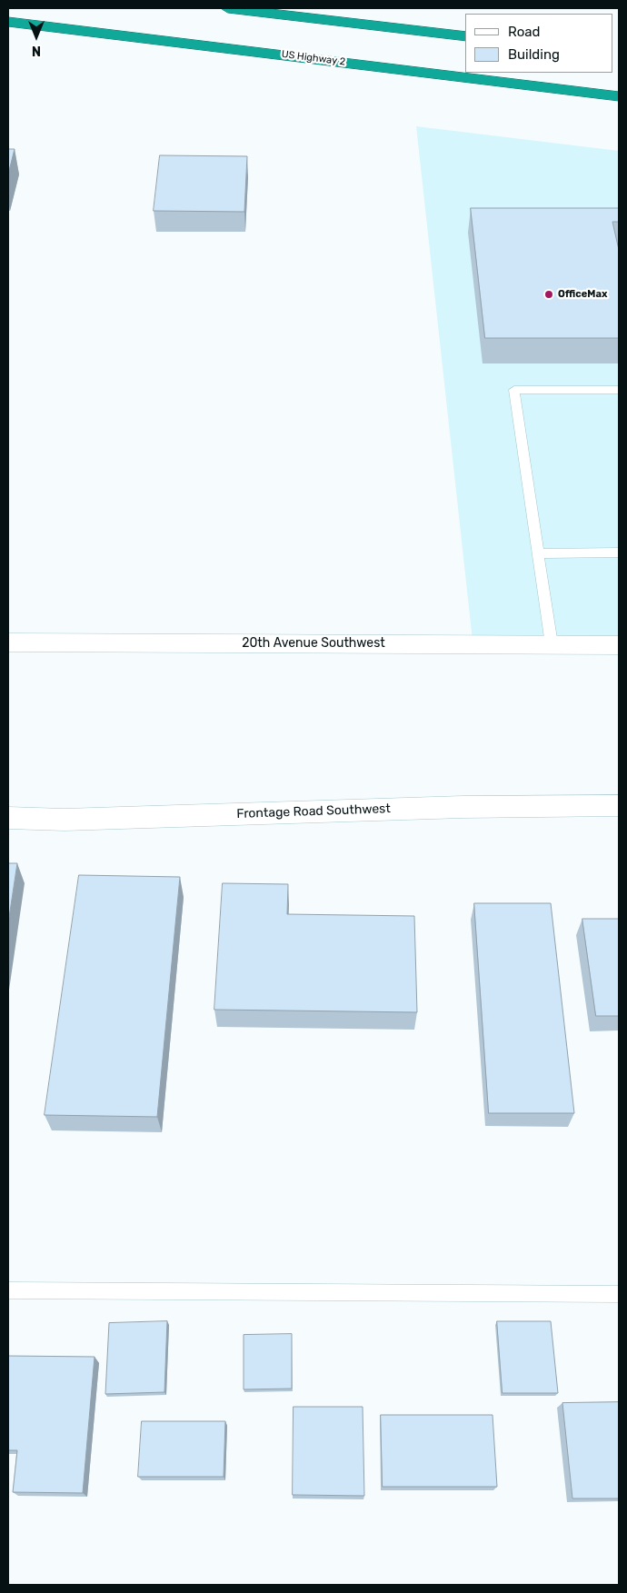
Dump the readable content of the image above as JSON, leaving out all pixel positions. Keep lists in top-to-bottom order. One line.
{"streets":{"highway":["US Highway 2"],"street":["20th Avenue Southwest","Frontage Road Southwest"]},"places":["OfficeMax"],"legend":["Road","Building"],"north":"bottom"}
